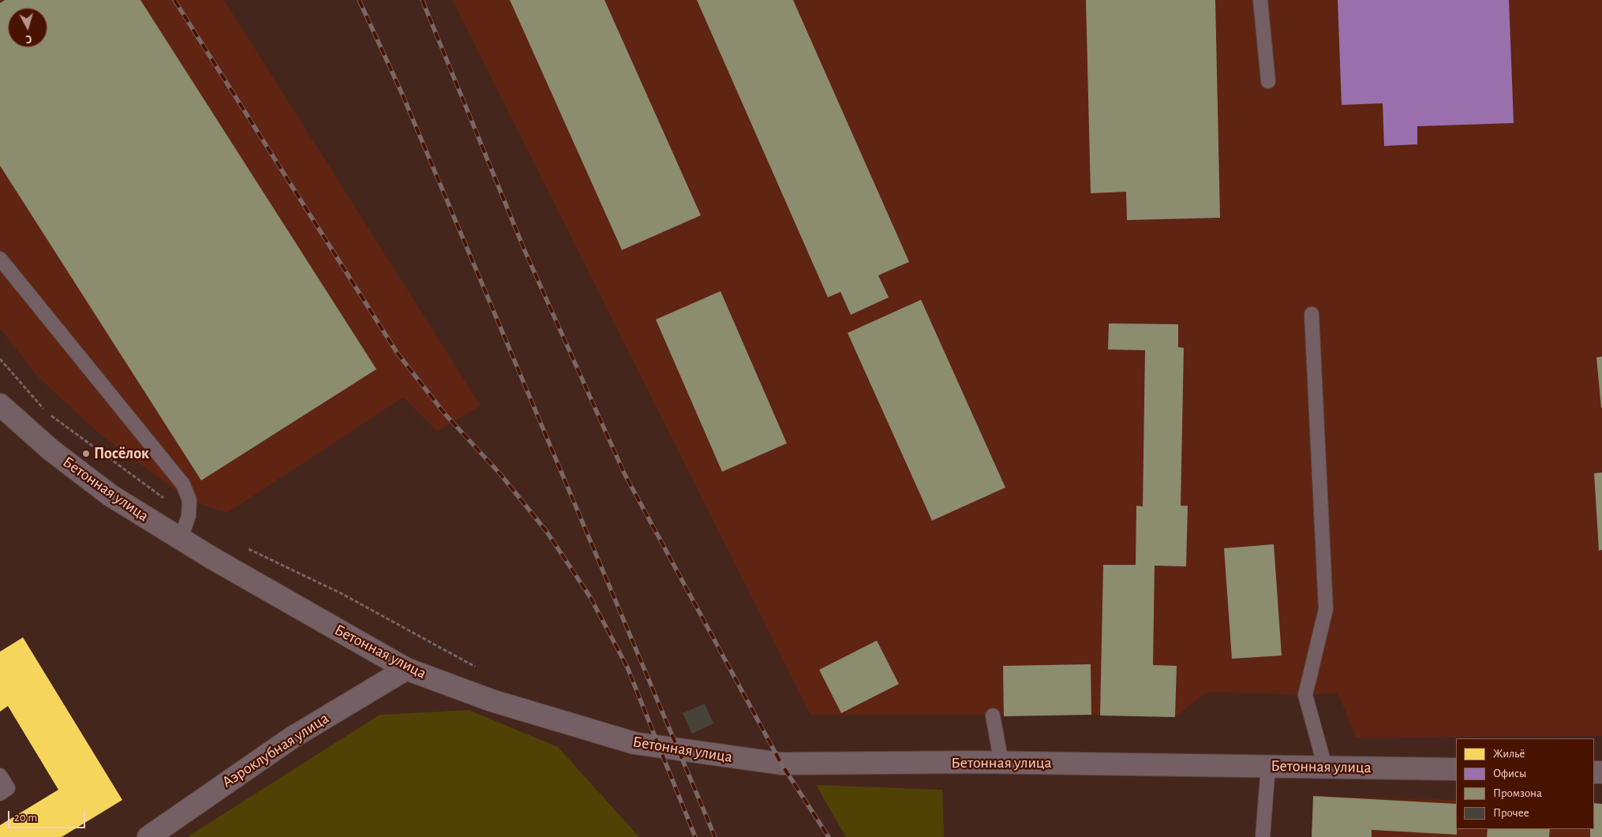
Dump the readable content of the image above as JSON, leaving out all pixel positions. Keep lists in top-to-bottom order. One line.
{"streets":{"street":["Бетонная улица","Аэроклубная улица"]},"crossings":[["Бетонная улица","Аэроклубная улица"]],"places":["Посёлок"],"legend":["Жильё","Офисы","Промзона","Прочее"],"scale_bar":"20 m","north":"bottom"}
